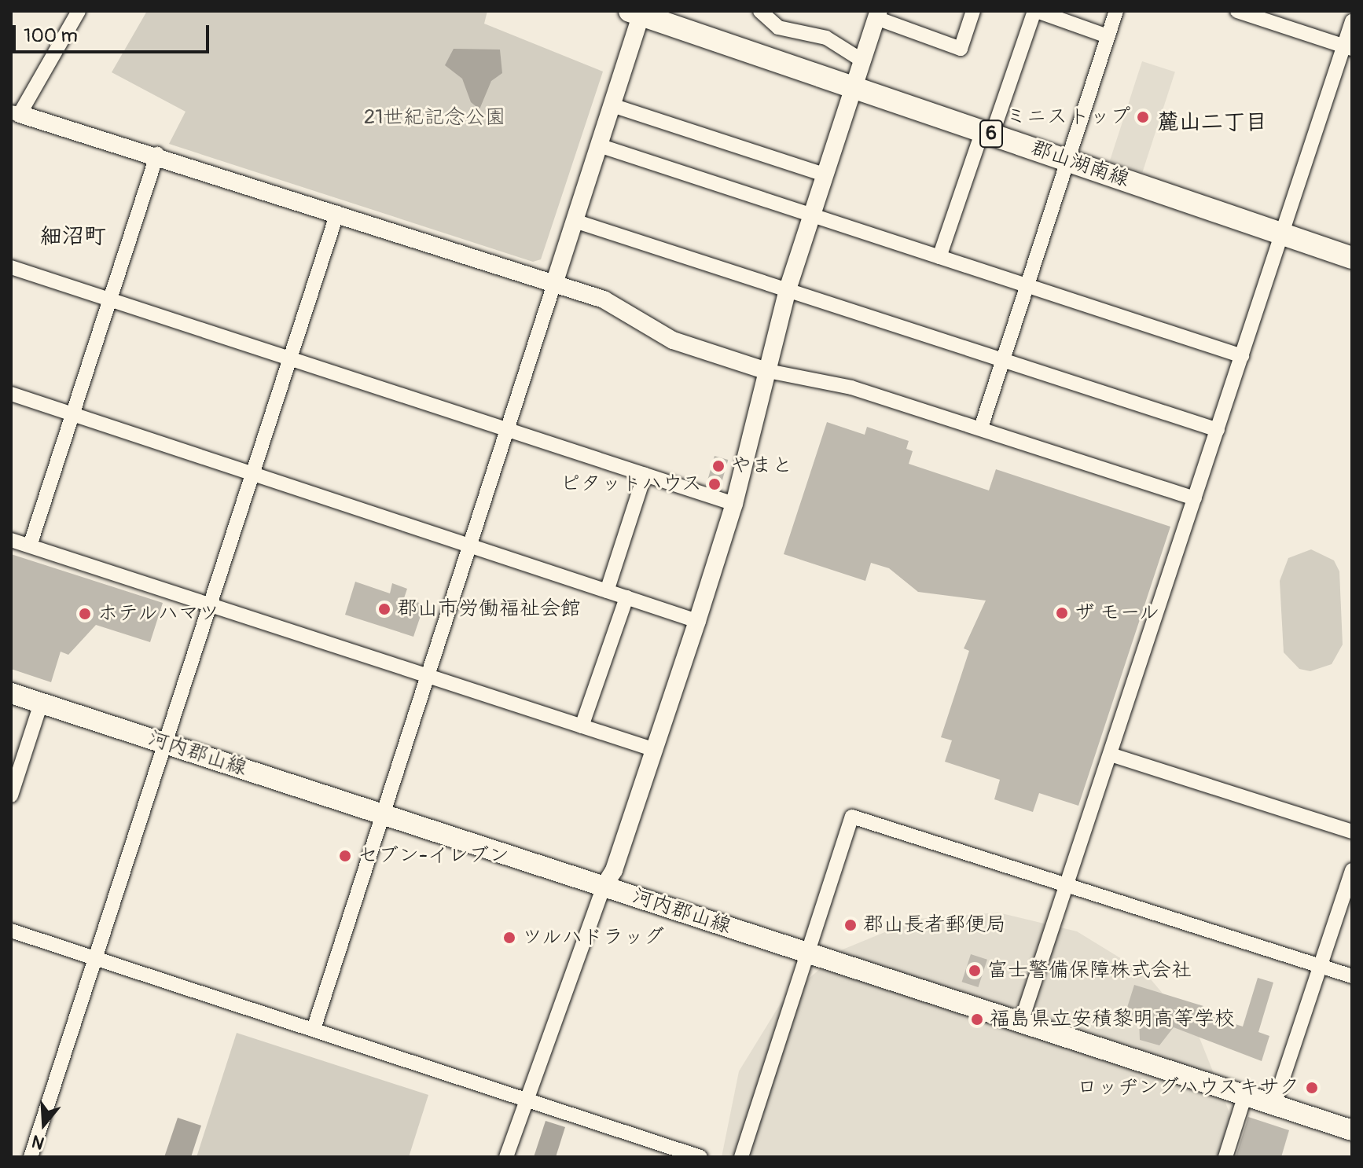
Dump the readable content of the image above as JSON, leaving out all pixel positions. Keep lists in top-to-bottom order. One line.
{"streets":{"main road":["6","郡山湖南線","河内郡山線"]},"districts":["麓山二丁目","細沼町"],"parks":["21世紀記念公園"],"places":["ミニストップ","やまと","ピタットハウス","郡山市労働福祉会館","ザ モール","ホテルハマツ","セブン-イレブン","郡山長者郵便局","ツルハドラッグ","富士警備保障株式会社","福島県立安積黎明高等学校","ロッヂングハウスキサク"],"scale_bar":"100 m","north":"bottom"}
